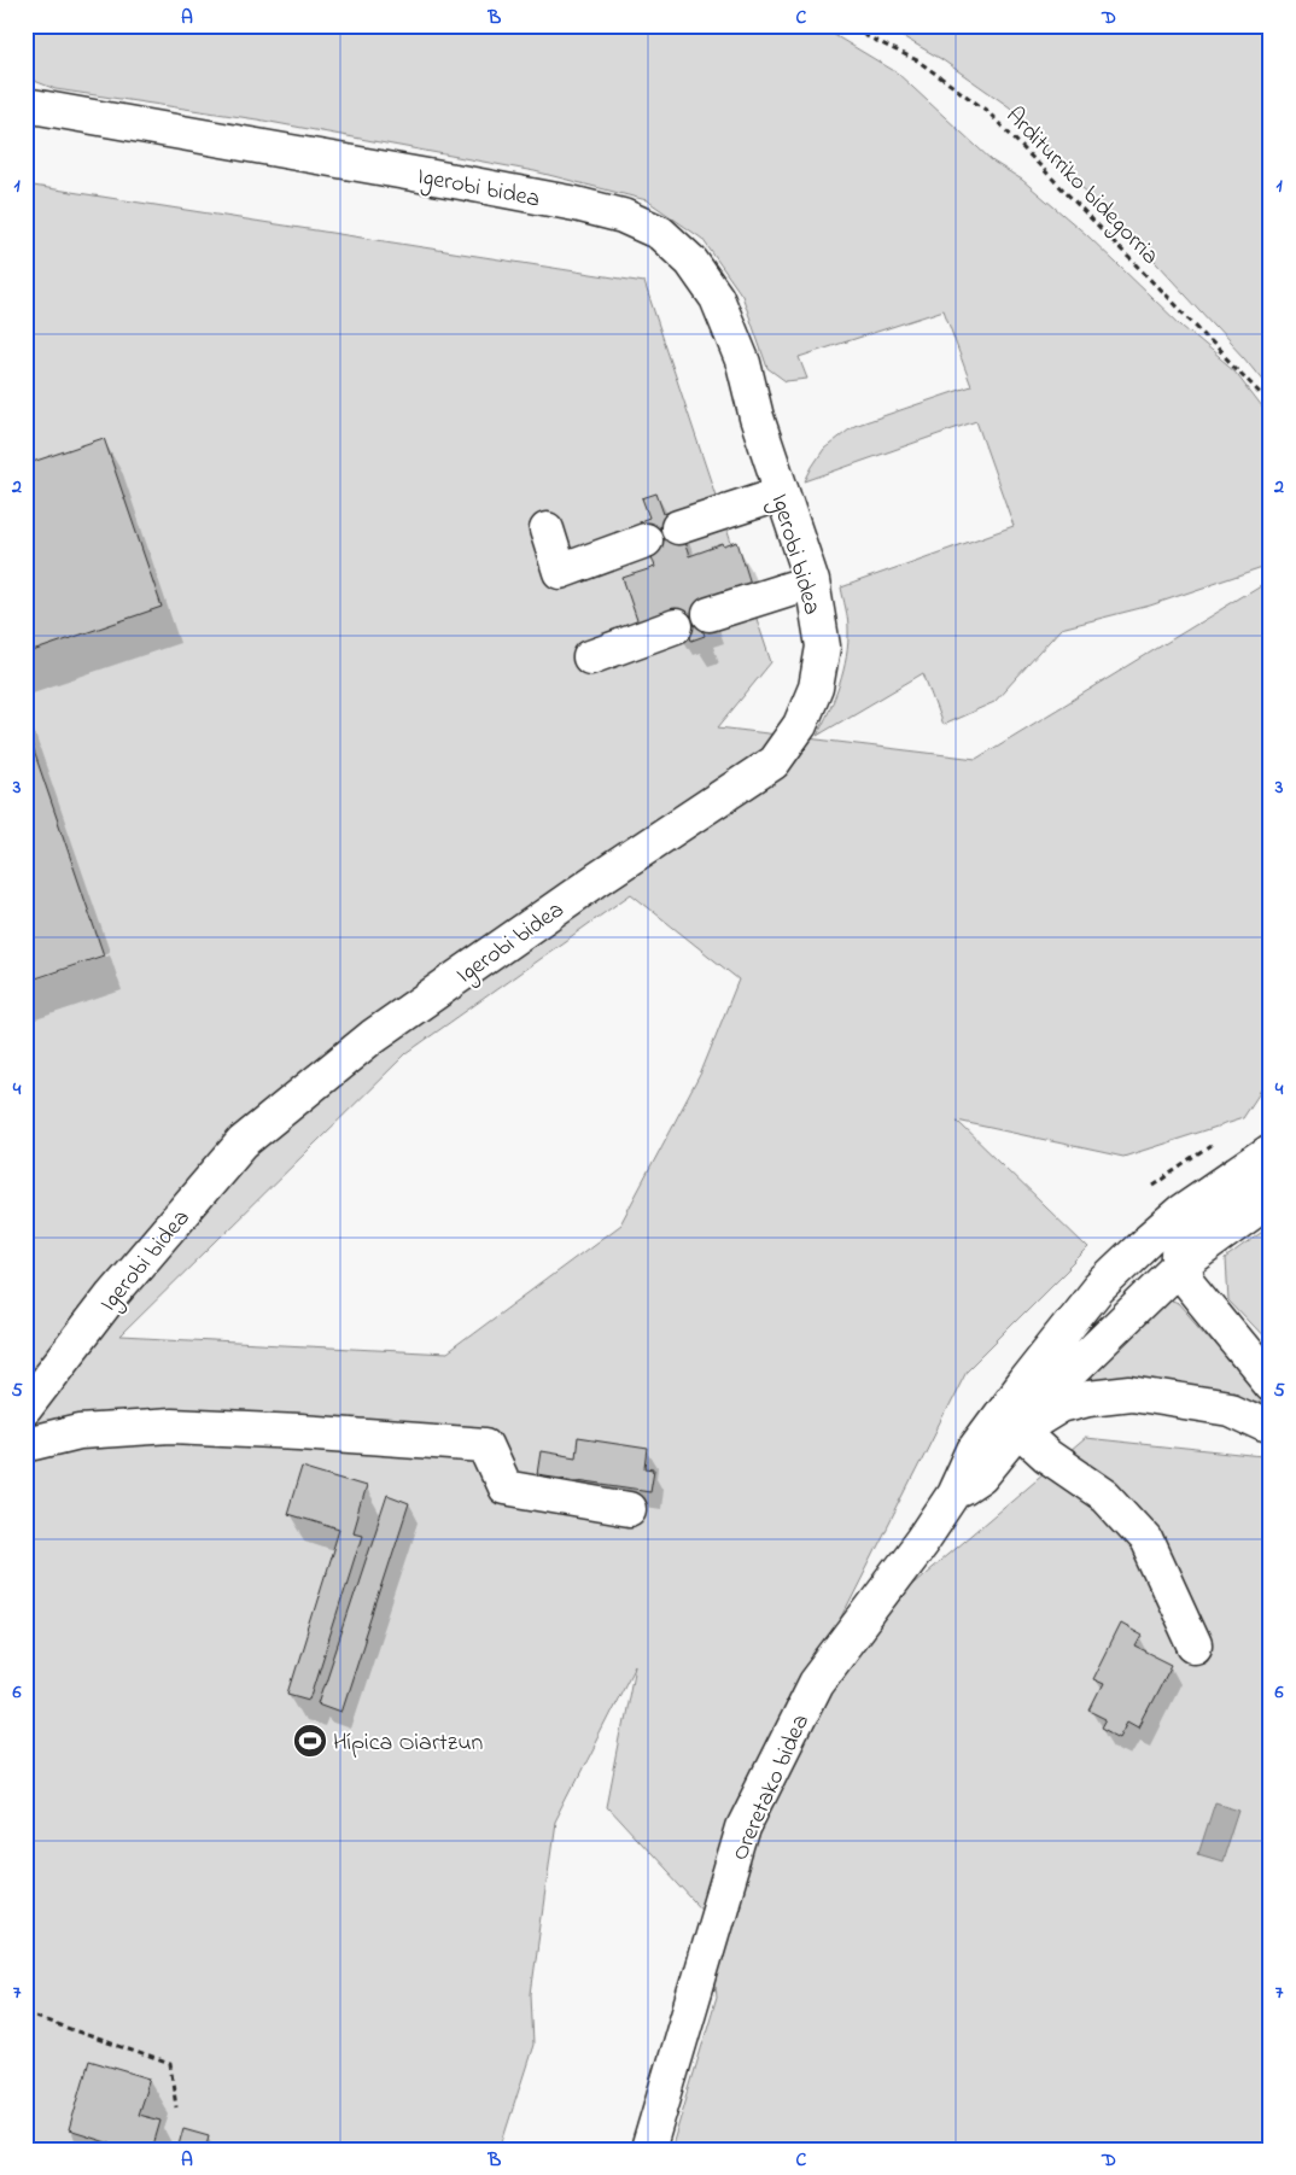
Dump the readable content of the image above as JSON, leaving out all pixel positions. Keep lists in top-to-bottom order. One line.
{"streets":{"main road":["Igerobi bidea","Oreretako bidea"],"path":["Arditurriko bidegorria"]},"places":{"sports":["Hípica Oiartzun"]},"grid":{"columns":["A","B","C","D"],"rows":["1","2","3","4","5","6","7"]}}
